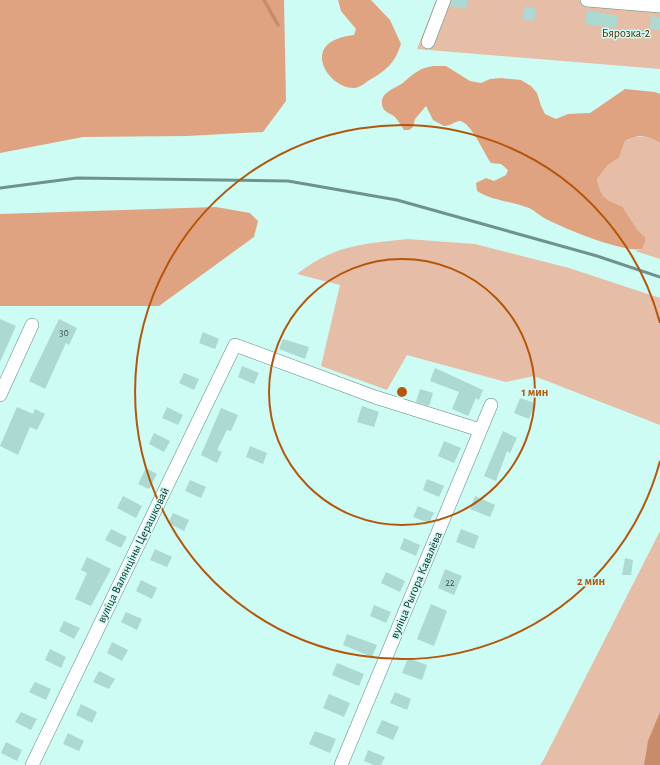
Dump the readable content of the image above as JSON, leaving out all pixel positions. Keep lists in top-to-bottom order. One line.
{"streets":{"street":["вуліца Валянціны Церашковай","вуліца Рыгора Кавалёва"]},"crossings":[["вуліца Валянціны Церашковай","вуліца Рыгора Кавалёва"]],"parks":["Бярозка-2"],"house_numbers":["30","22"],"rings":["1 мин","2 мин"]}
